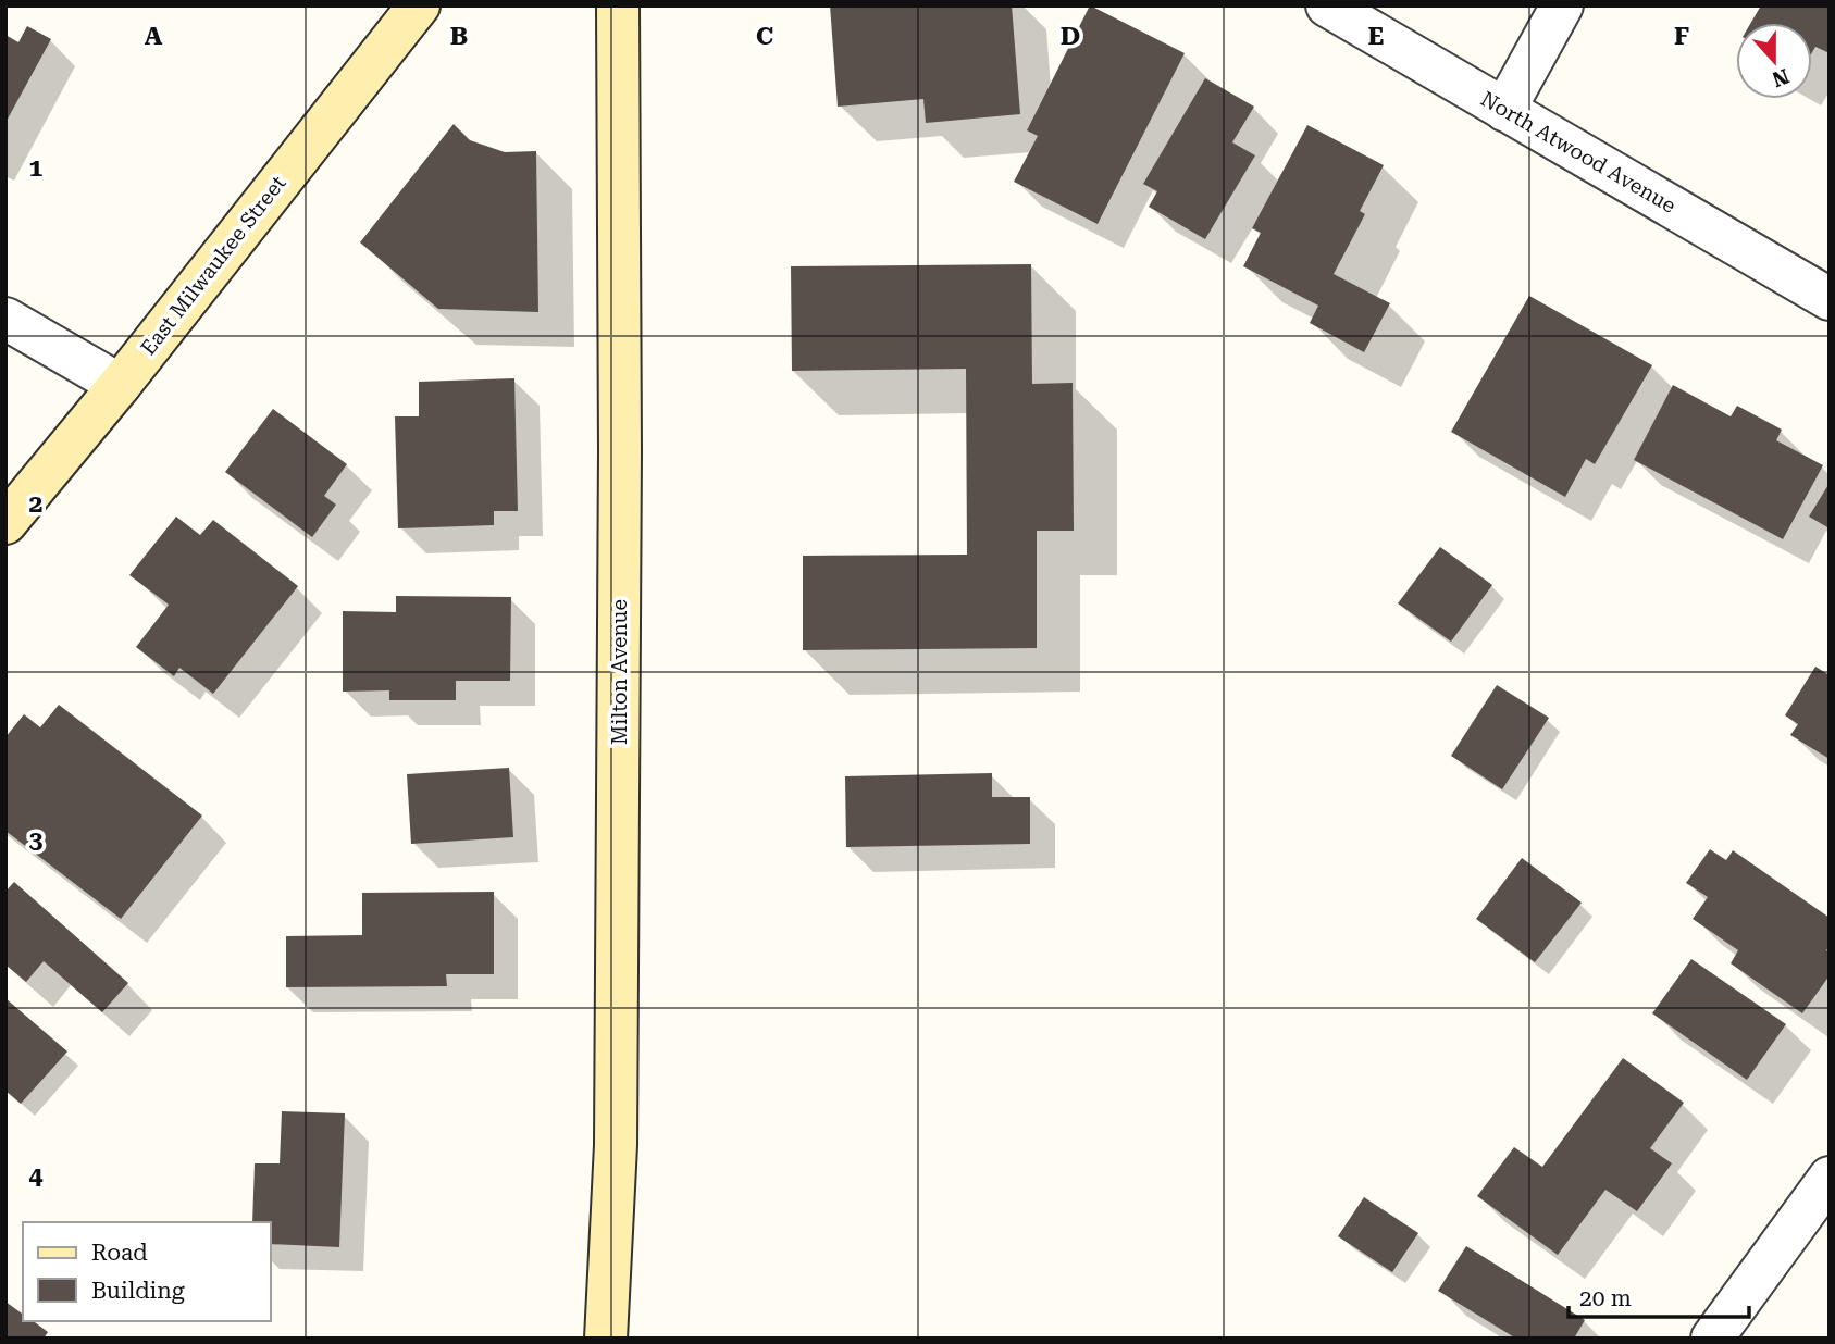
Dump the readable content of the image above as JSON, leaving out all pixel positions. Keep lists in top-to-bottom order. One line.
{"streets":{"main road":["East Milwaukee Street","Milton Avenue"],"street":["North Atwood Avenue"]},"legend":["Road","Building"],"scale_bar":"20 m","north":"bottom","grid":{"columns":["A","B","C","D","E","F"],"rows":["1","2","3","4"]}}
